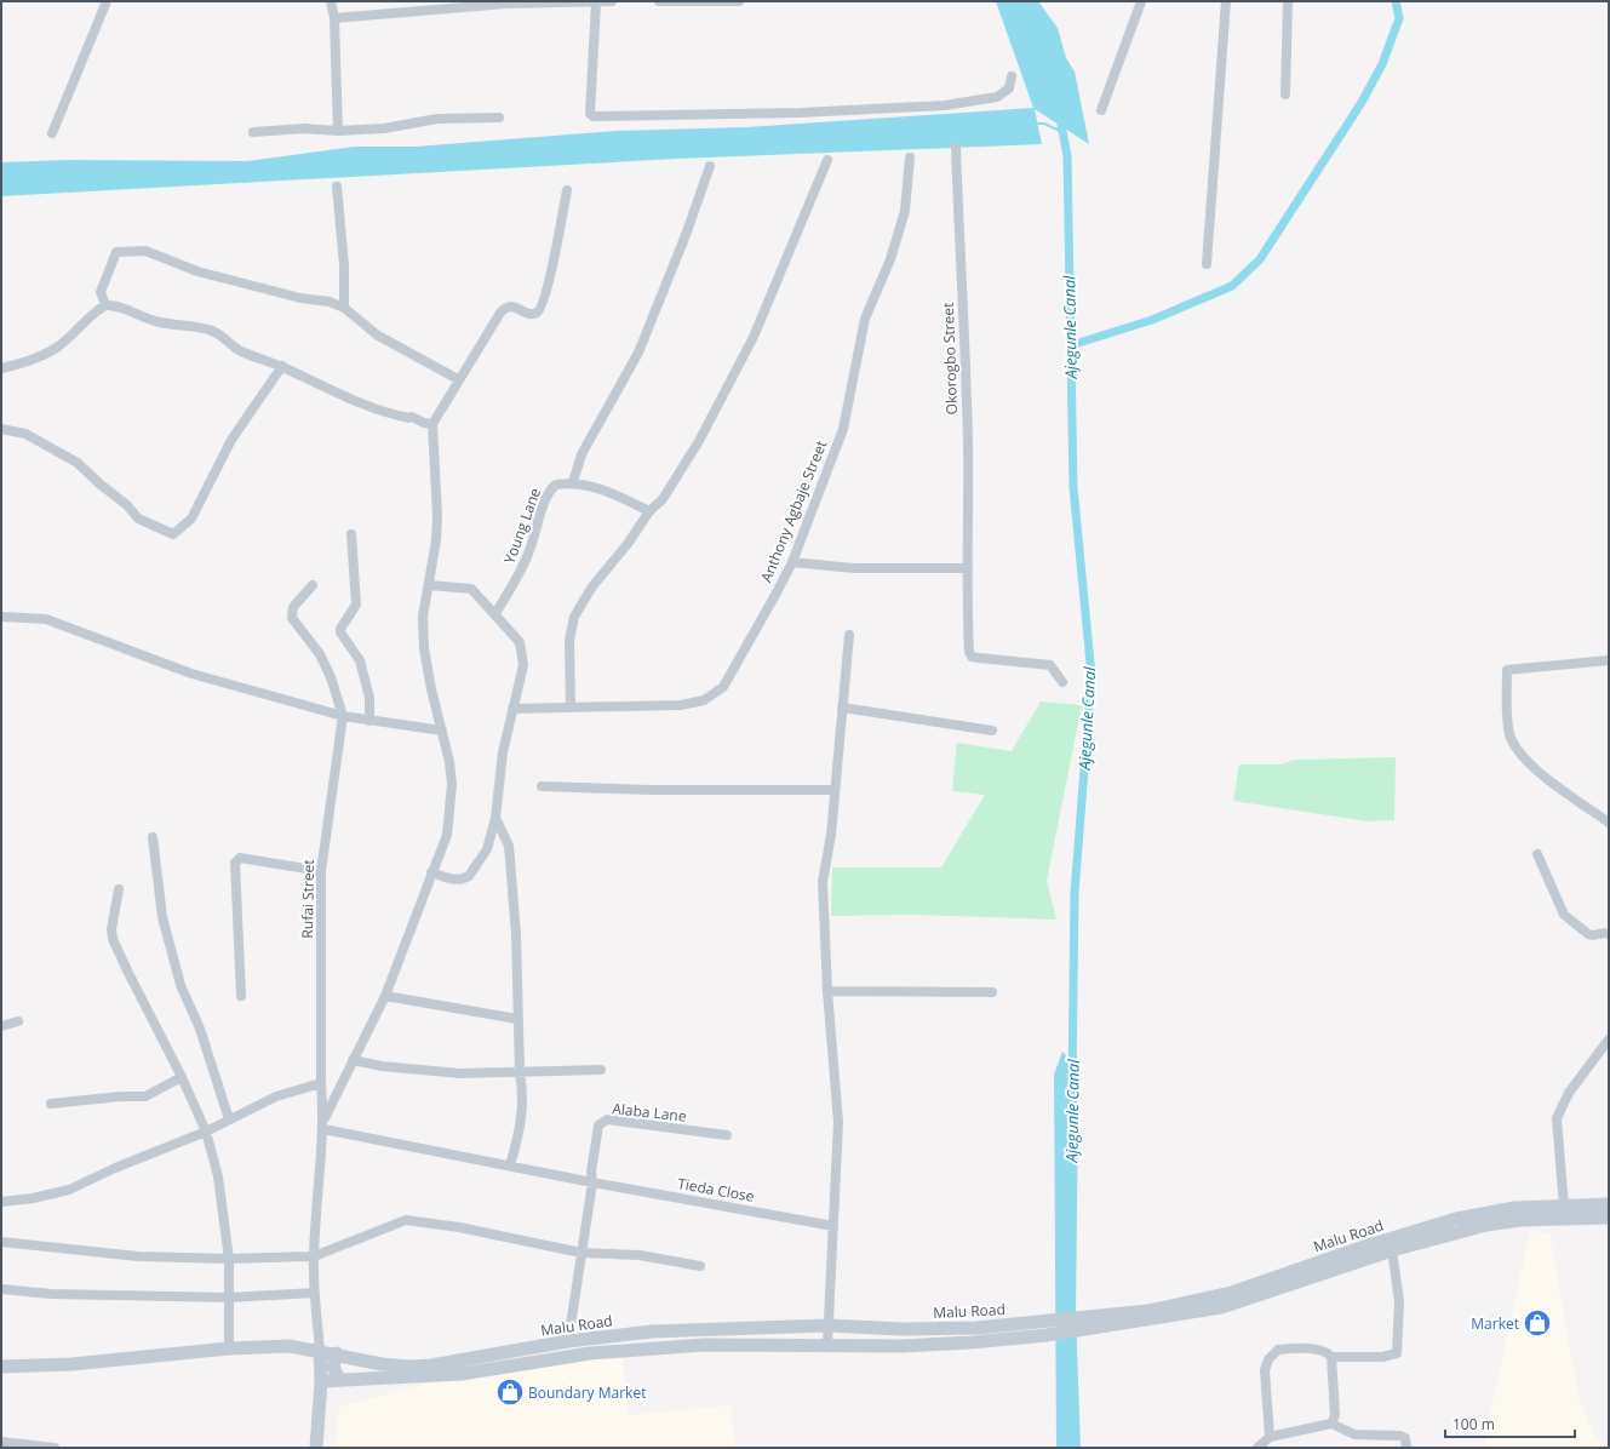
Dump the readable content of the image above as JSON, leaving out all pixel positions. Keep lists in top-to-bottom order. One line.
{"streets":{"main road":["Malu Road"],"street":["Okorogbo Street","Anthony Agbaje Street","Young Lane","Rufai Street","Alaba Lane","Tieda Close"]},"crossings":[["Alaba Lane","Tieda Close"],["Alaba Lane","Malu Road"]],"water":["Ajegunle Canal"],"places":{"shop":["Market","Boundary Market"]},"scale_bar":"100 m"}
